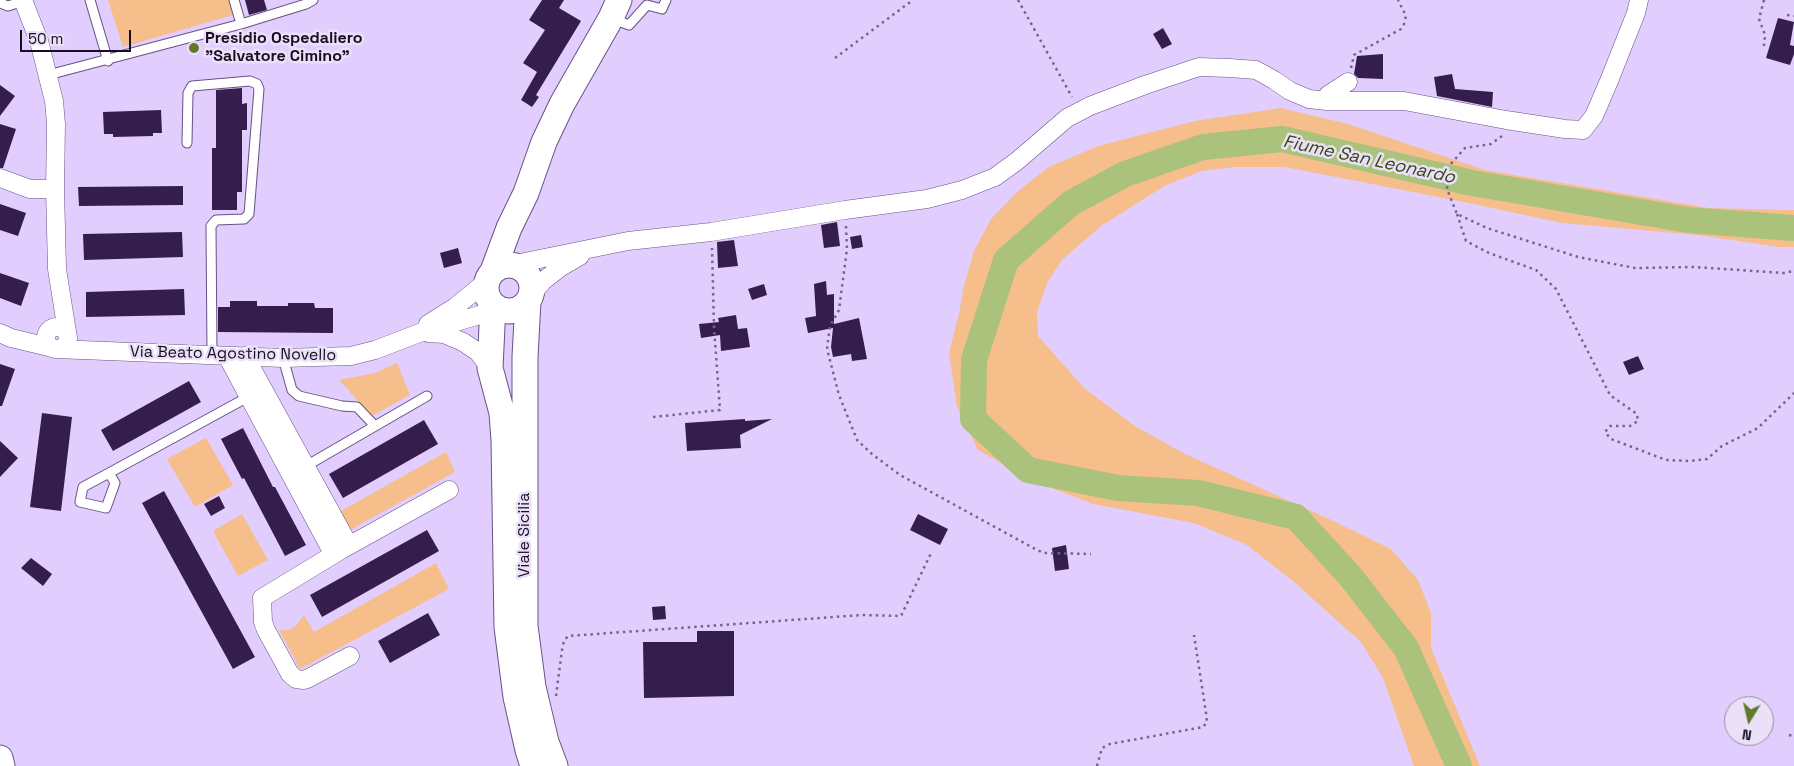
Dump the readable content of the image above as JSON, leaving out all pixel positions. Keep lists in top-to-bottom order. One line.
{"streets":{"main road":["Viale Sicilia"],"street":["Via Beato Agostino Novello"]},"water":["Fiume San Leonardo"],"places":["Presidio Ospedaliero \"Salvatore Cimino\""],"scale_bar":"50 m","north":"bottom"}
